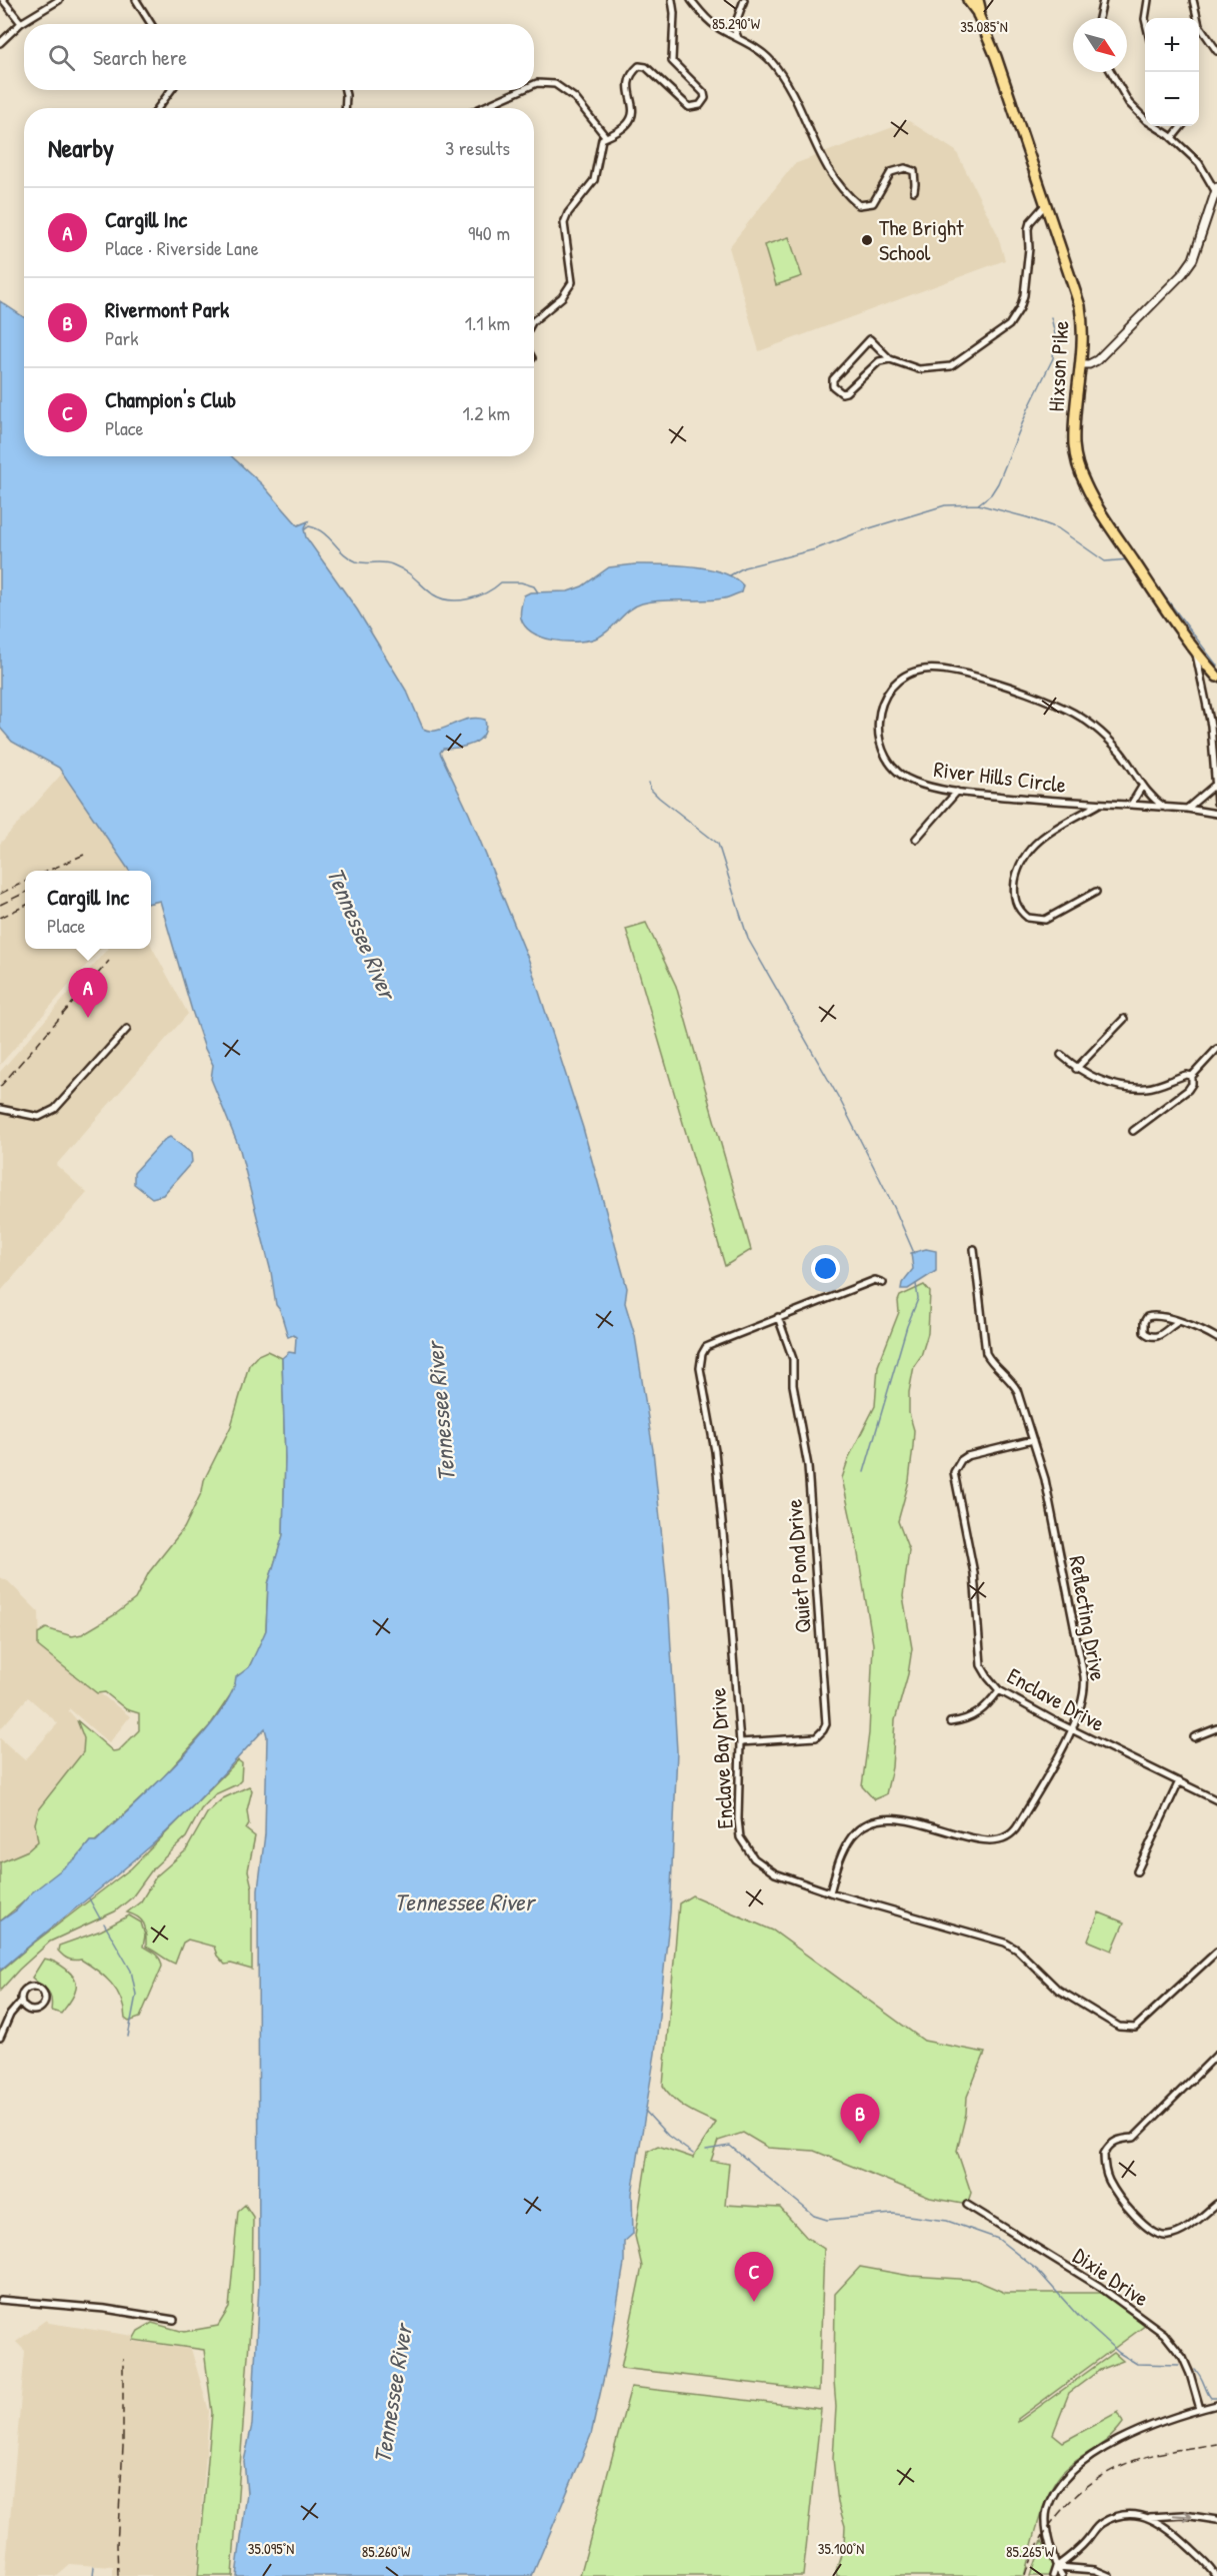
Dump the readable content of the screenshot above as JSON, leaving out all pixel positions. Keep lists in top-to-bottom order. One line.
{"streets":{"main road":["Hixson Pike"],"street":["River Hills Circle","Quiet Pond Drive","Reflecting Drive","Enclave Drive","Enclave Bay Drive","Dixie Drive"]},"crossings":[["Quiet Pond Drive","Enclave Bay Drive"],["Reflecting Drive","Enclave Drive"],["Reflecting Drive","Enclave Bay Drive"]],"water":["Tennessee River"],"places":["The Bright School"],"north":"bottom right","page":{"map_buttons":["+","−"],"search":"Search here","heading":["Nearby","3 results"],"list":[{"mark":"A","name":"Cargill Inc","note":"Place · Riverside Lane","value":"940 m"},{"mark":"B","name":"Rivermont Park","note":"Park","value":"1.1 km"},{"mark":"C","name":"Champion's Club","note":"Place","value":"1.2 km"}],"popup":["Cargill Inc","Place"],"pins":["A","B","C"]},"coordinates":["85.290°W","35.085°N","35.095°N","35.100°N","85.260°W","85.265°W"]}
